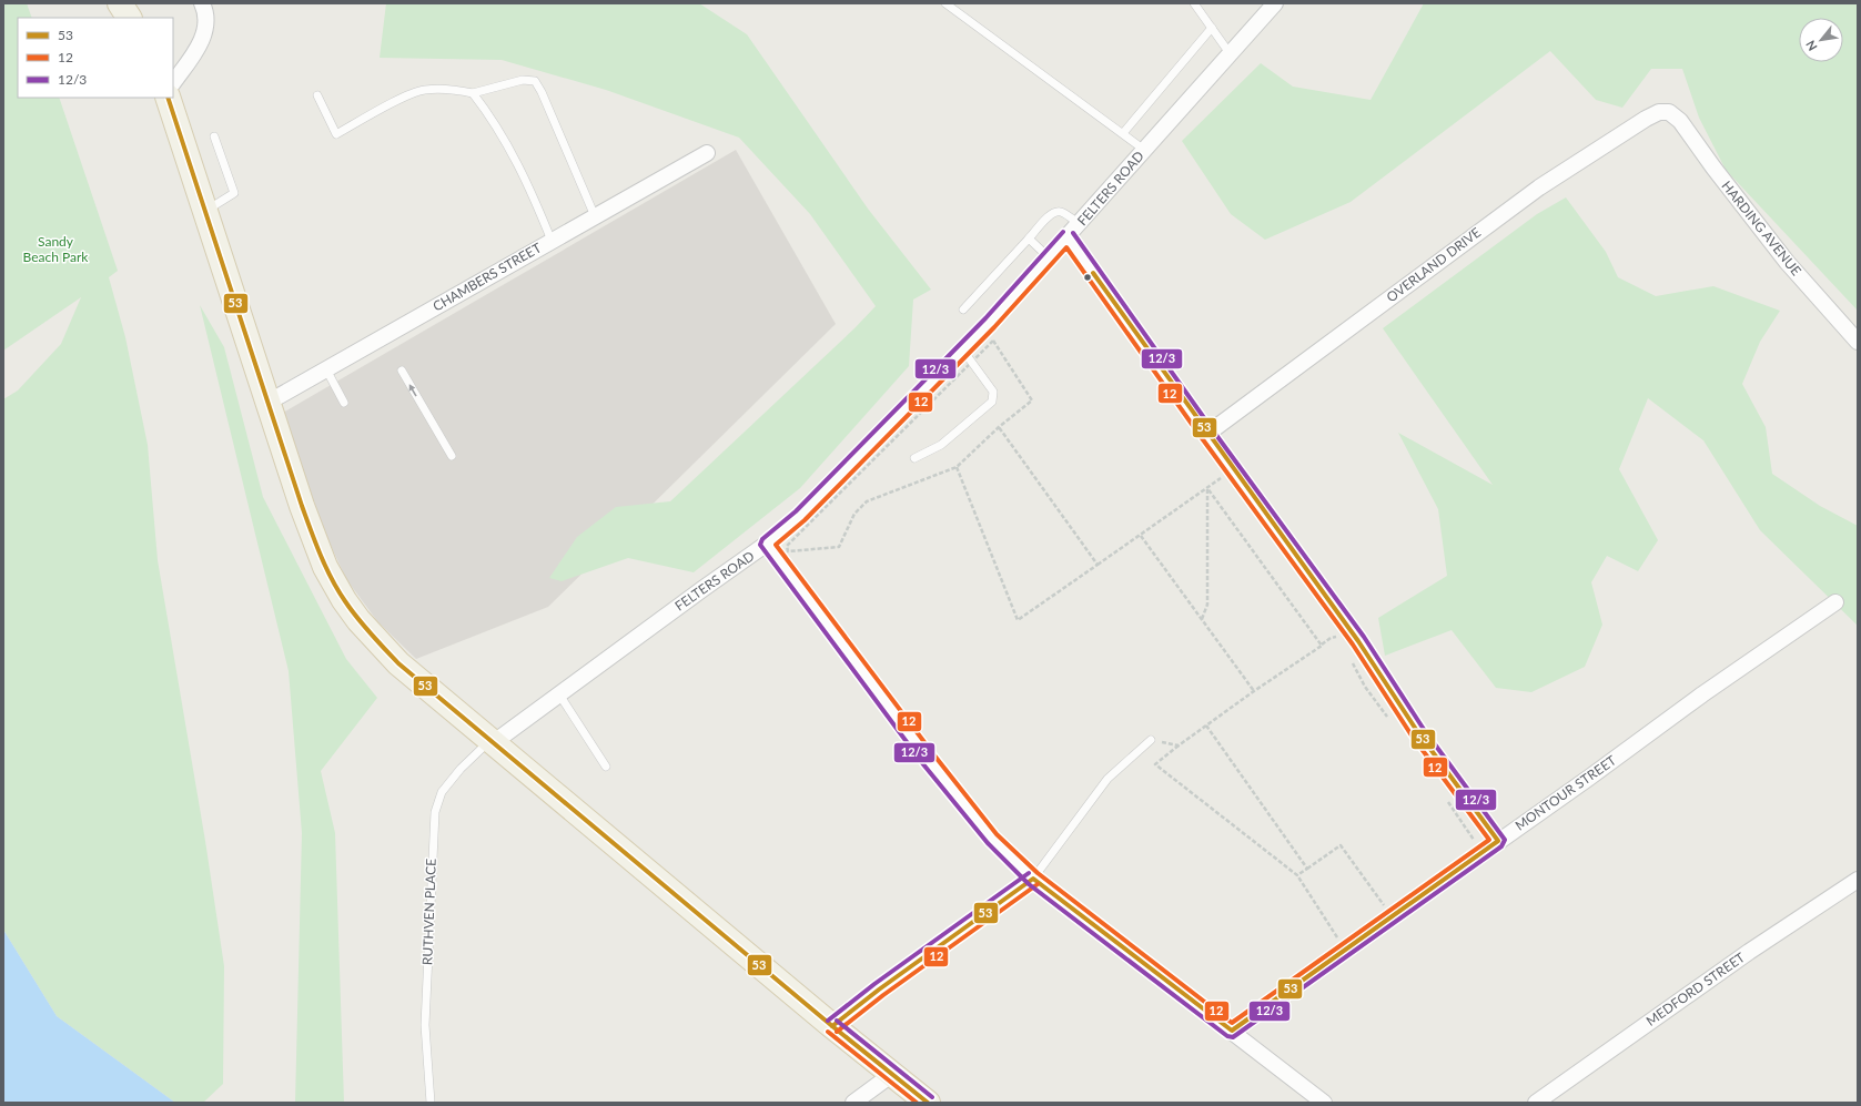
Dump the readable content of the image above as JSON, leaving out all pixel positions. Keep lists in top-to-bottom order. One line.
{"streets":{"street":["FELTERS ROAD","HARDING AVENUE","OVERLAND DRIVE","CHAMBERS STREET","MONTOUR STREET","MEDFORD STREET"],"lane":["RUTHVEN PLACE"]},"crossings":[["FELTERS ROAD","RUTHVEN PLACE"],["HARDING AVENUE","OVERLAND DRIVE"]],"parks":["Sandy Beach Park"],"lines":["transit line 53","transit line 12/3","transit line 12"],"legend":["53","12","12/3"],"north":"bottom left"}
